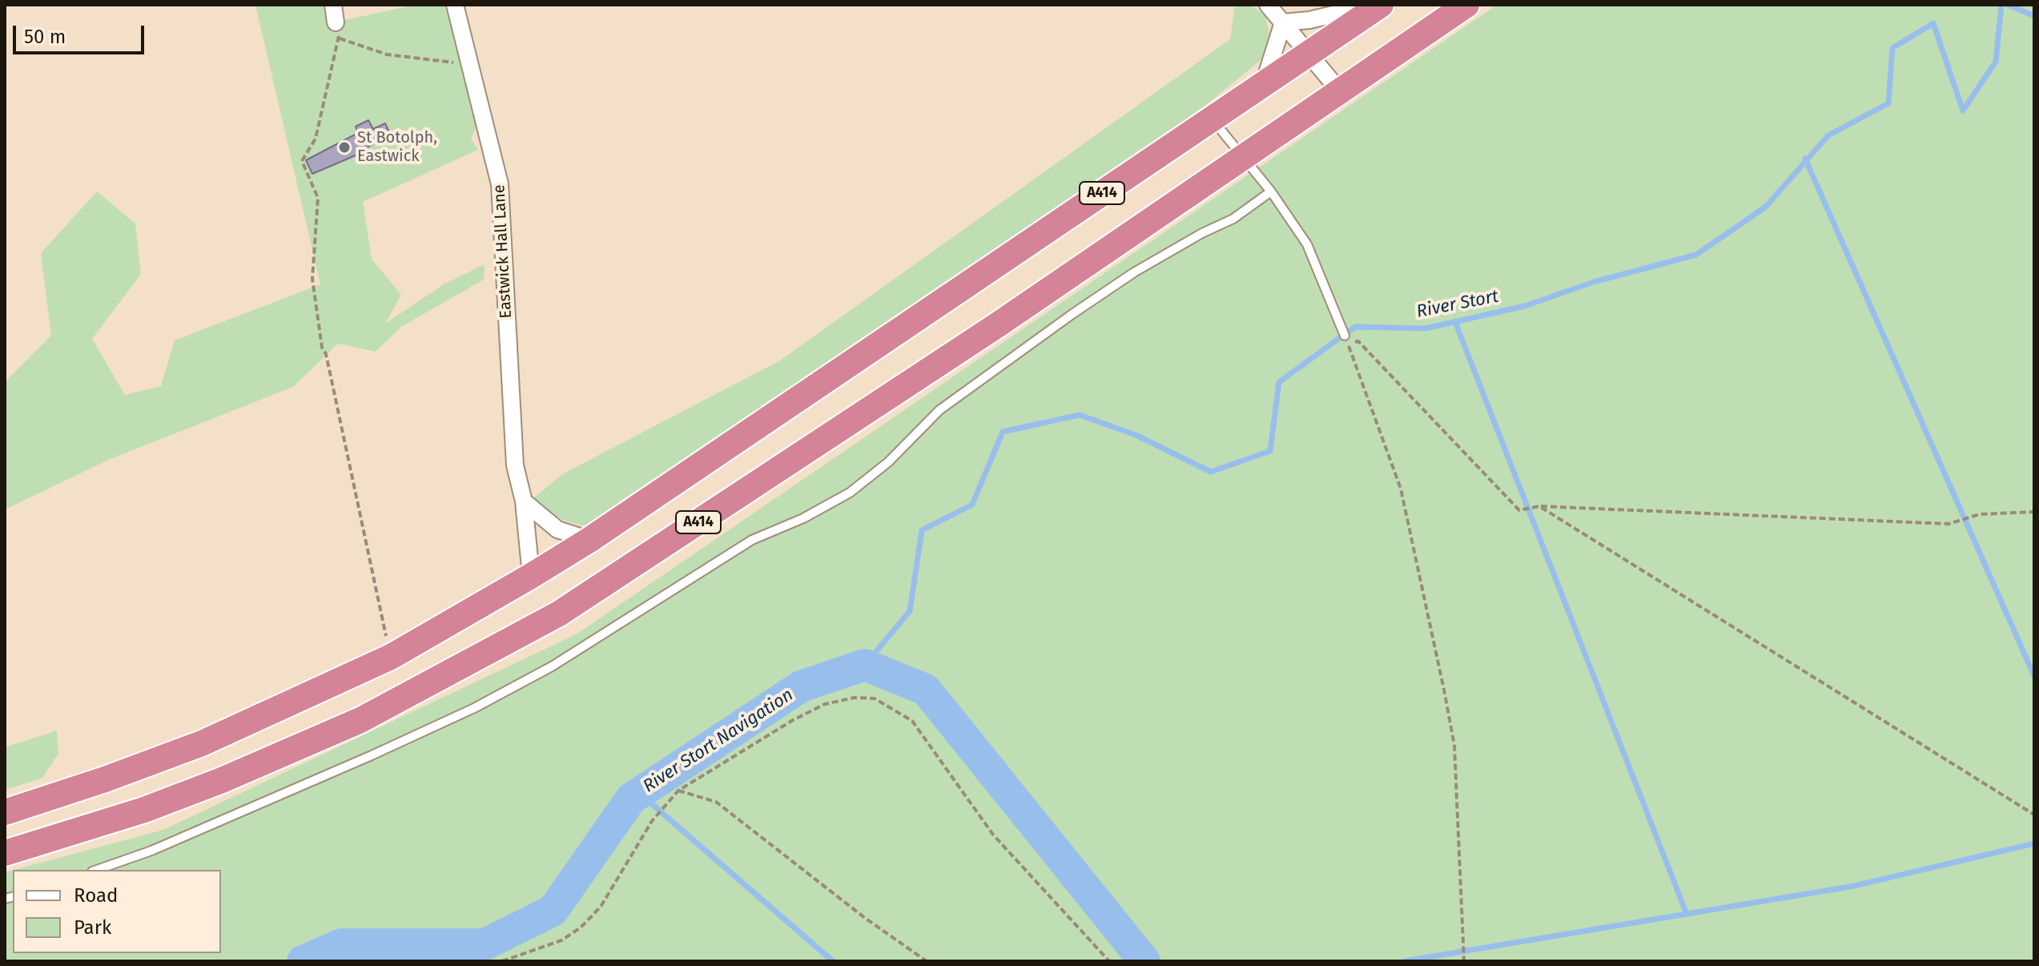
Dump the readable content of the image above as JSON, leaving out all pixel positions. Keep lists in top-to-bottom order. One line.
{"streets":{"highway":["A414"],"street":["Eastwick Hall Lane"]},"crossings":[["A414","Eastwick Hall Lane"]],"water":["River Stort","River Stort Navigation"],"places":["St Botolph, Eastwick"],"legend":["Road","Park"],"scale_bar":"50 m"}
